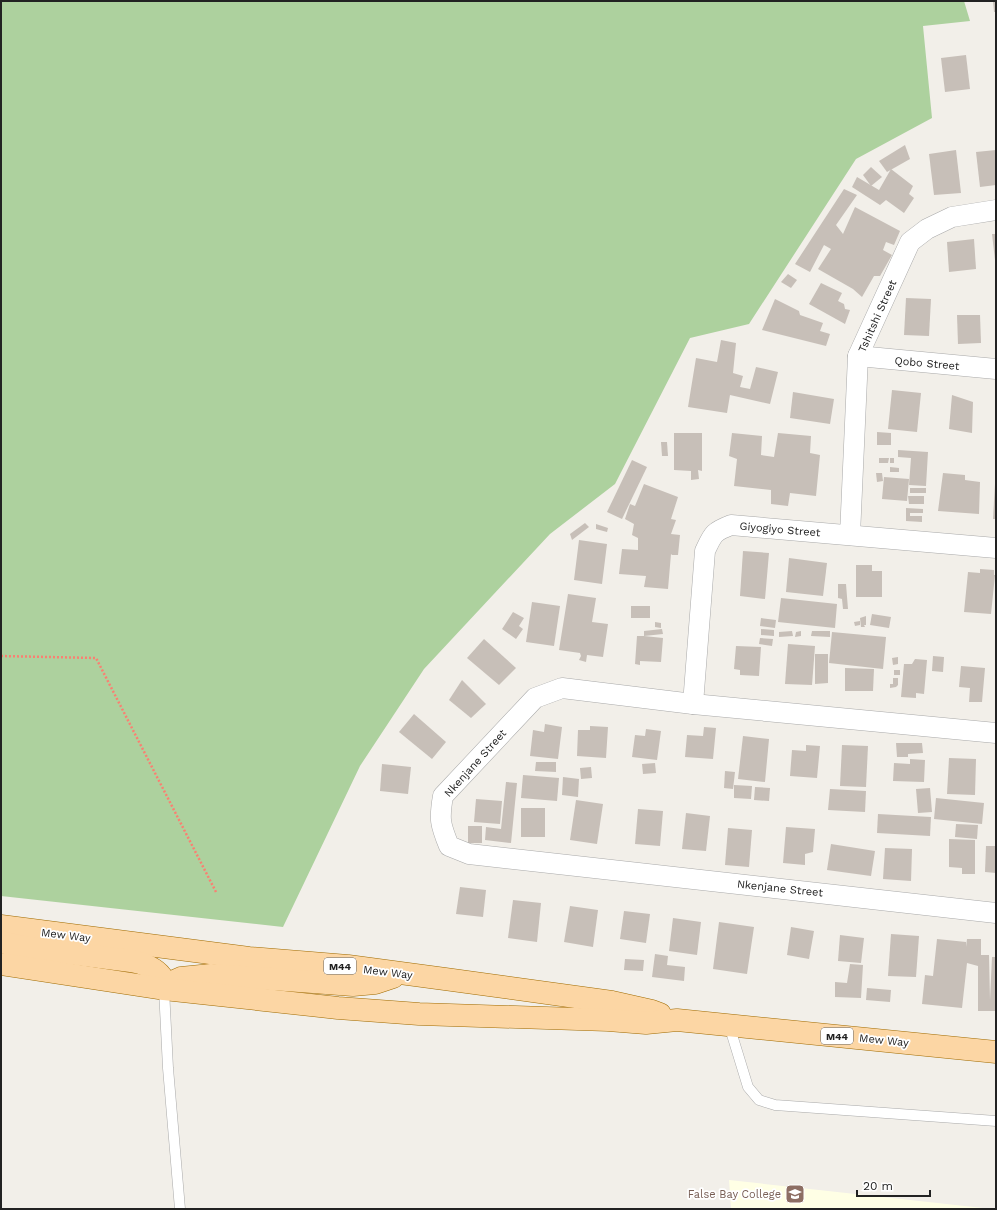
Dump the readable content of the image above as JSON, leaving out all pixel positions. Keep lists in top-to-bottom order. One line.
{"streets":{"main road":["Mew Way","M44"],"street":["Tshitshi Street","Qobo Street","Giyogiyo Street","Nkenjane Street"]},"crossings":[["Tshitshi Street","Qobo Street"],["Tshitshi Street","Giyogiyo Street"],["Giyogiyo Street","Nkenjane Street"]],"places":{"school or university":["False Bay College"]},"scale_bar":"20 m"}
